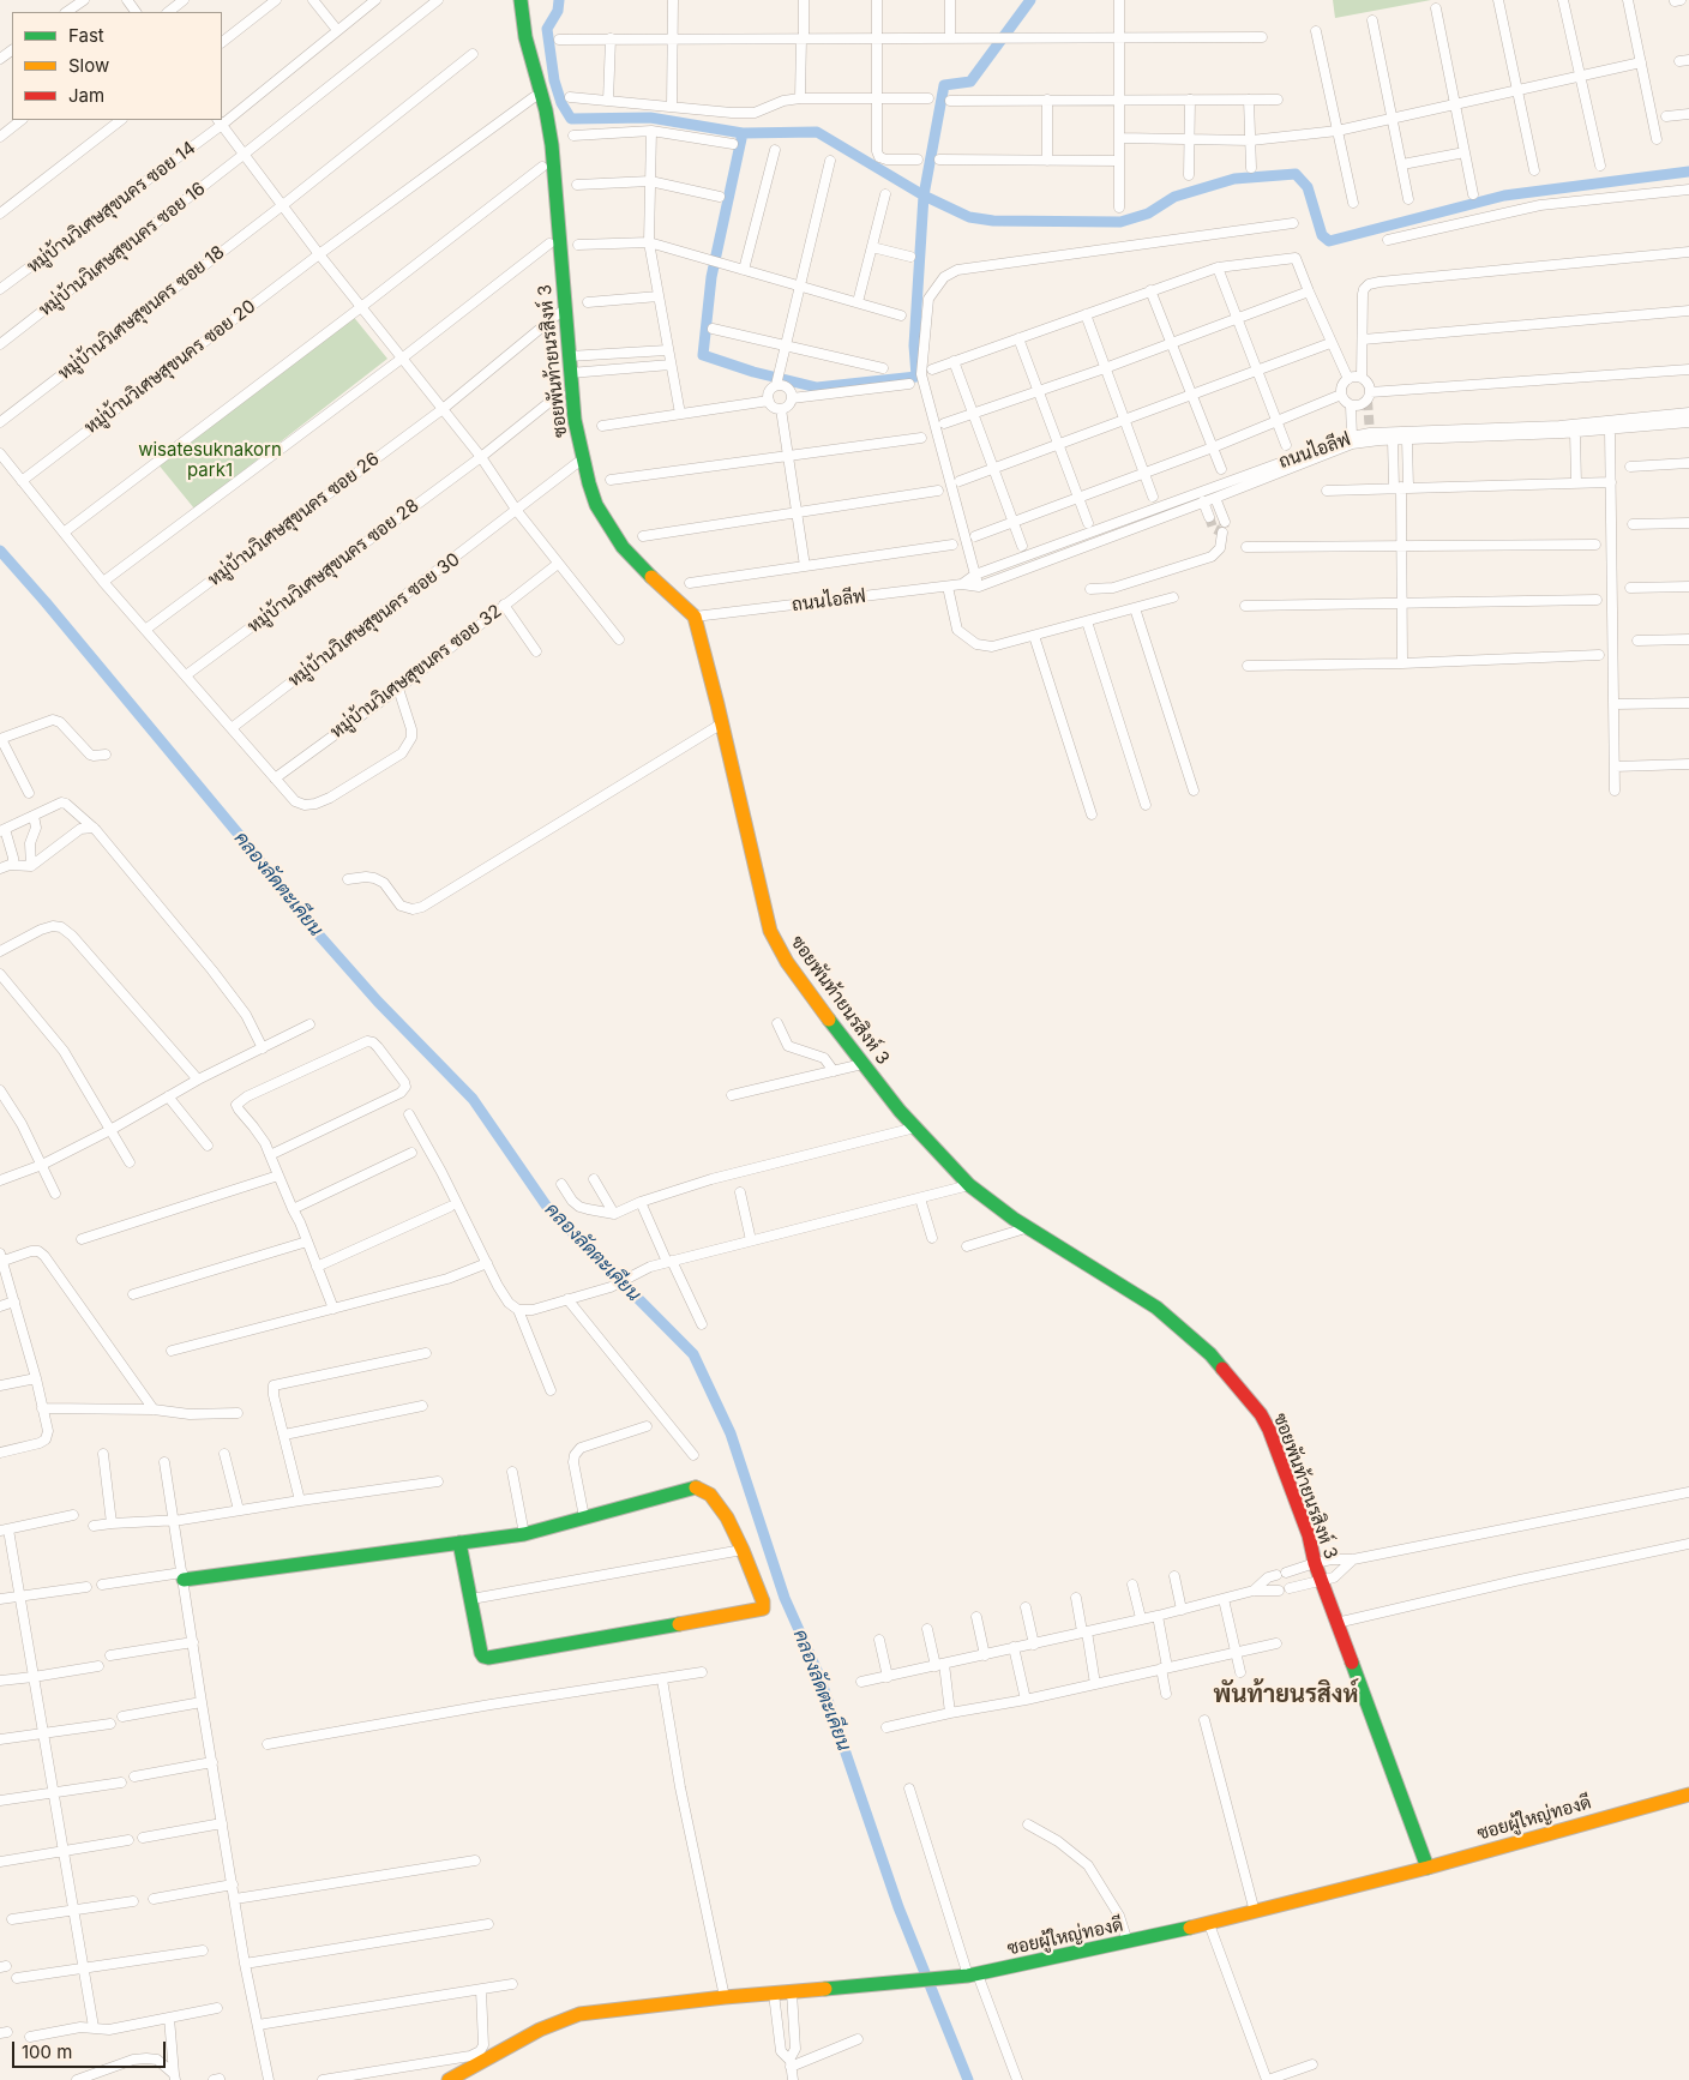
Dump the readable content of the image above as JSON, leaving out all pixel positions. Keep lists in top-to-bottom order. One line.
{"streets":{"street":["หมู่บ้านวิเศษสุขนคร ซอย 14","หมู่บ้านวิเศษสุขนคร ซอย 16","หมู่บ้านวิเศษสุขนคร ซอย 18","ซอยพันท้ายนรสิงห์ 3","หมู่บ้านวิเศษสุขนคร ซอย 20","ถนนไอลีฟ","หมู่บ้านวิเศษสุขนคร ซอย 26","หมู่บ้านวิเศษสุขนคร ซอย 28","หมู่บ้านวิเศษสุขนคร ซอย 30","หมู่บ้านวิเศษสุขนคร ซอย 32","ซอยผู้ใหญ่ทองดี"]},"crossings":[["ซอยพันท้ายนรสิงห์ 3","ถนนไอลีฟ"],["ซอยพันท้ายนรสิงห์ 3","ซอยผู้ใหญ่ทองดี"]],"districts":["พันท้ายนรสิงห์"],"water":["คลองลัดตะเคียน"],"parks":["wisatesuknakorn park1"],"legend":["Fast","Slow","Jam"],"scale_bar":"100 m"}
